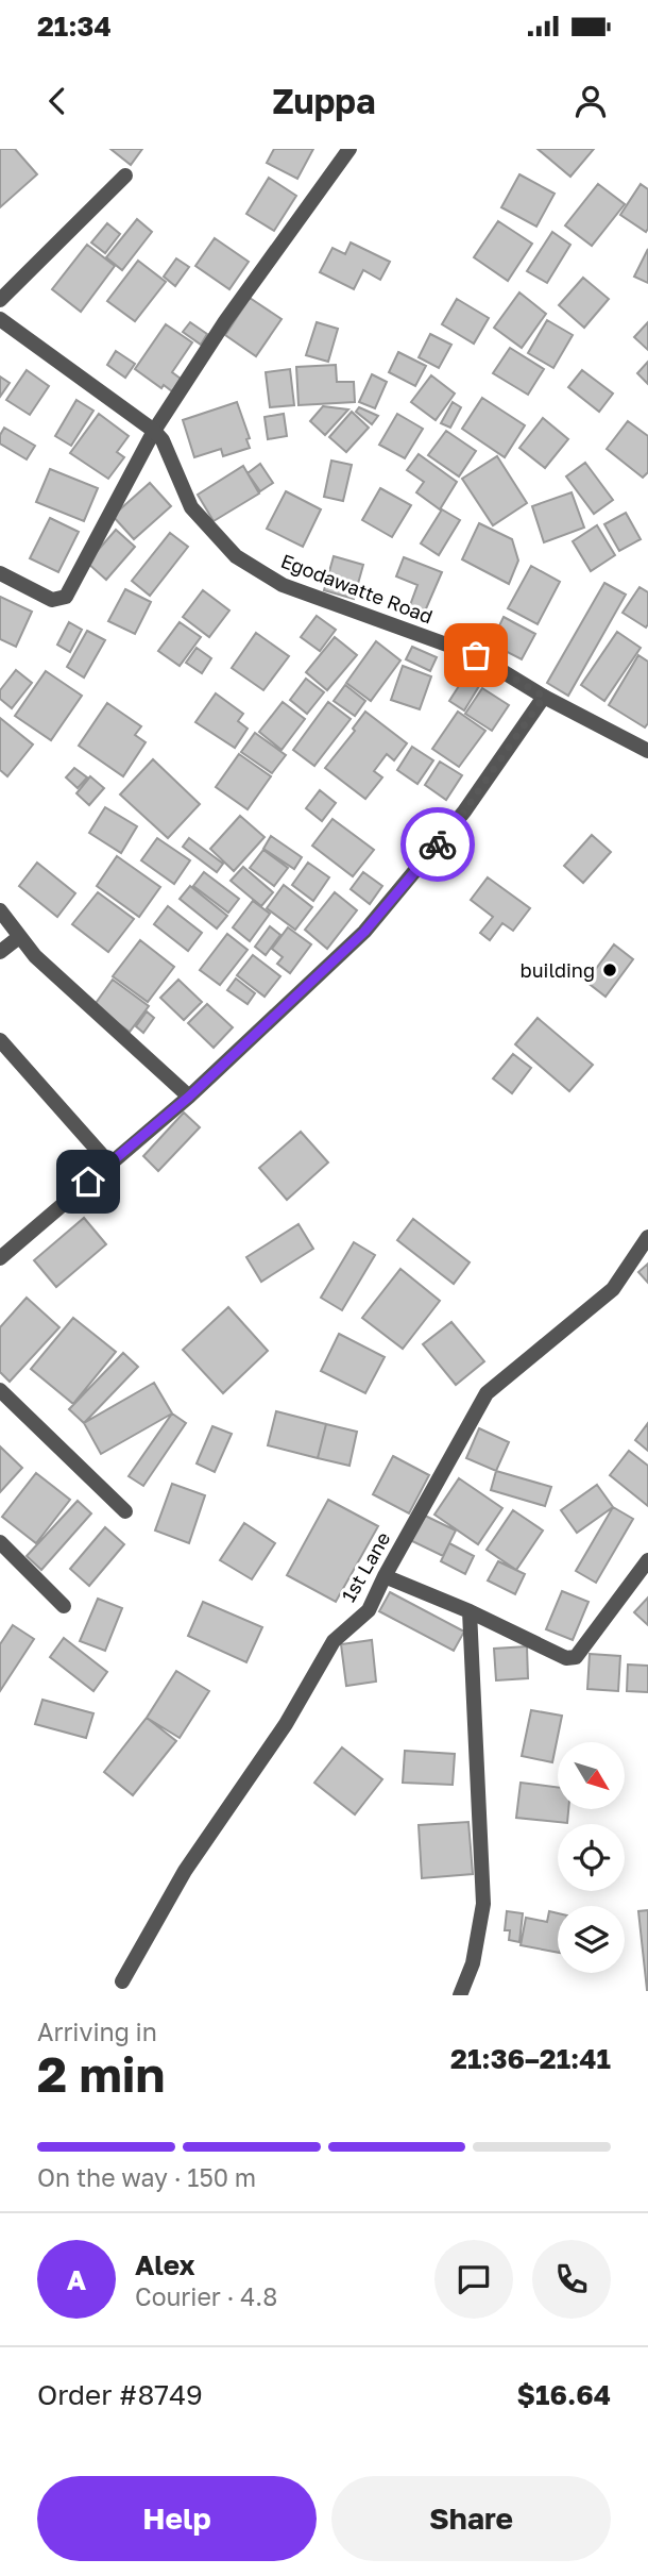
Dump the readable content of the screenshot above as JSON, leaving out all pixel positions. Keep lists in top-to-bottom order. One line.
{"streets":{"street":["Egodawatte Road","1st Lane"]},"places":["building"],"north":"bottom right","page":{"status":"21:34","header":"Zuppa","heading":["2 min","Arriving in","21:36–21:41"],"panel":["Alex","Courier · 4.8","Order #8749","$16.64"],"bar":"On the way · 150 m","round":"A","buttons":["Help","Share"]}}
